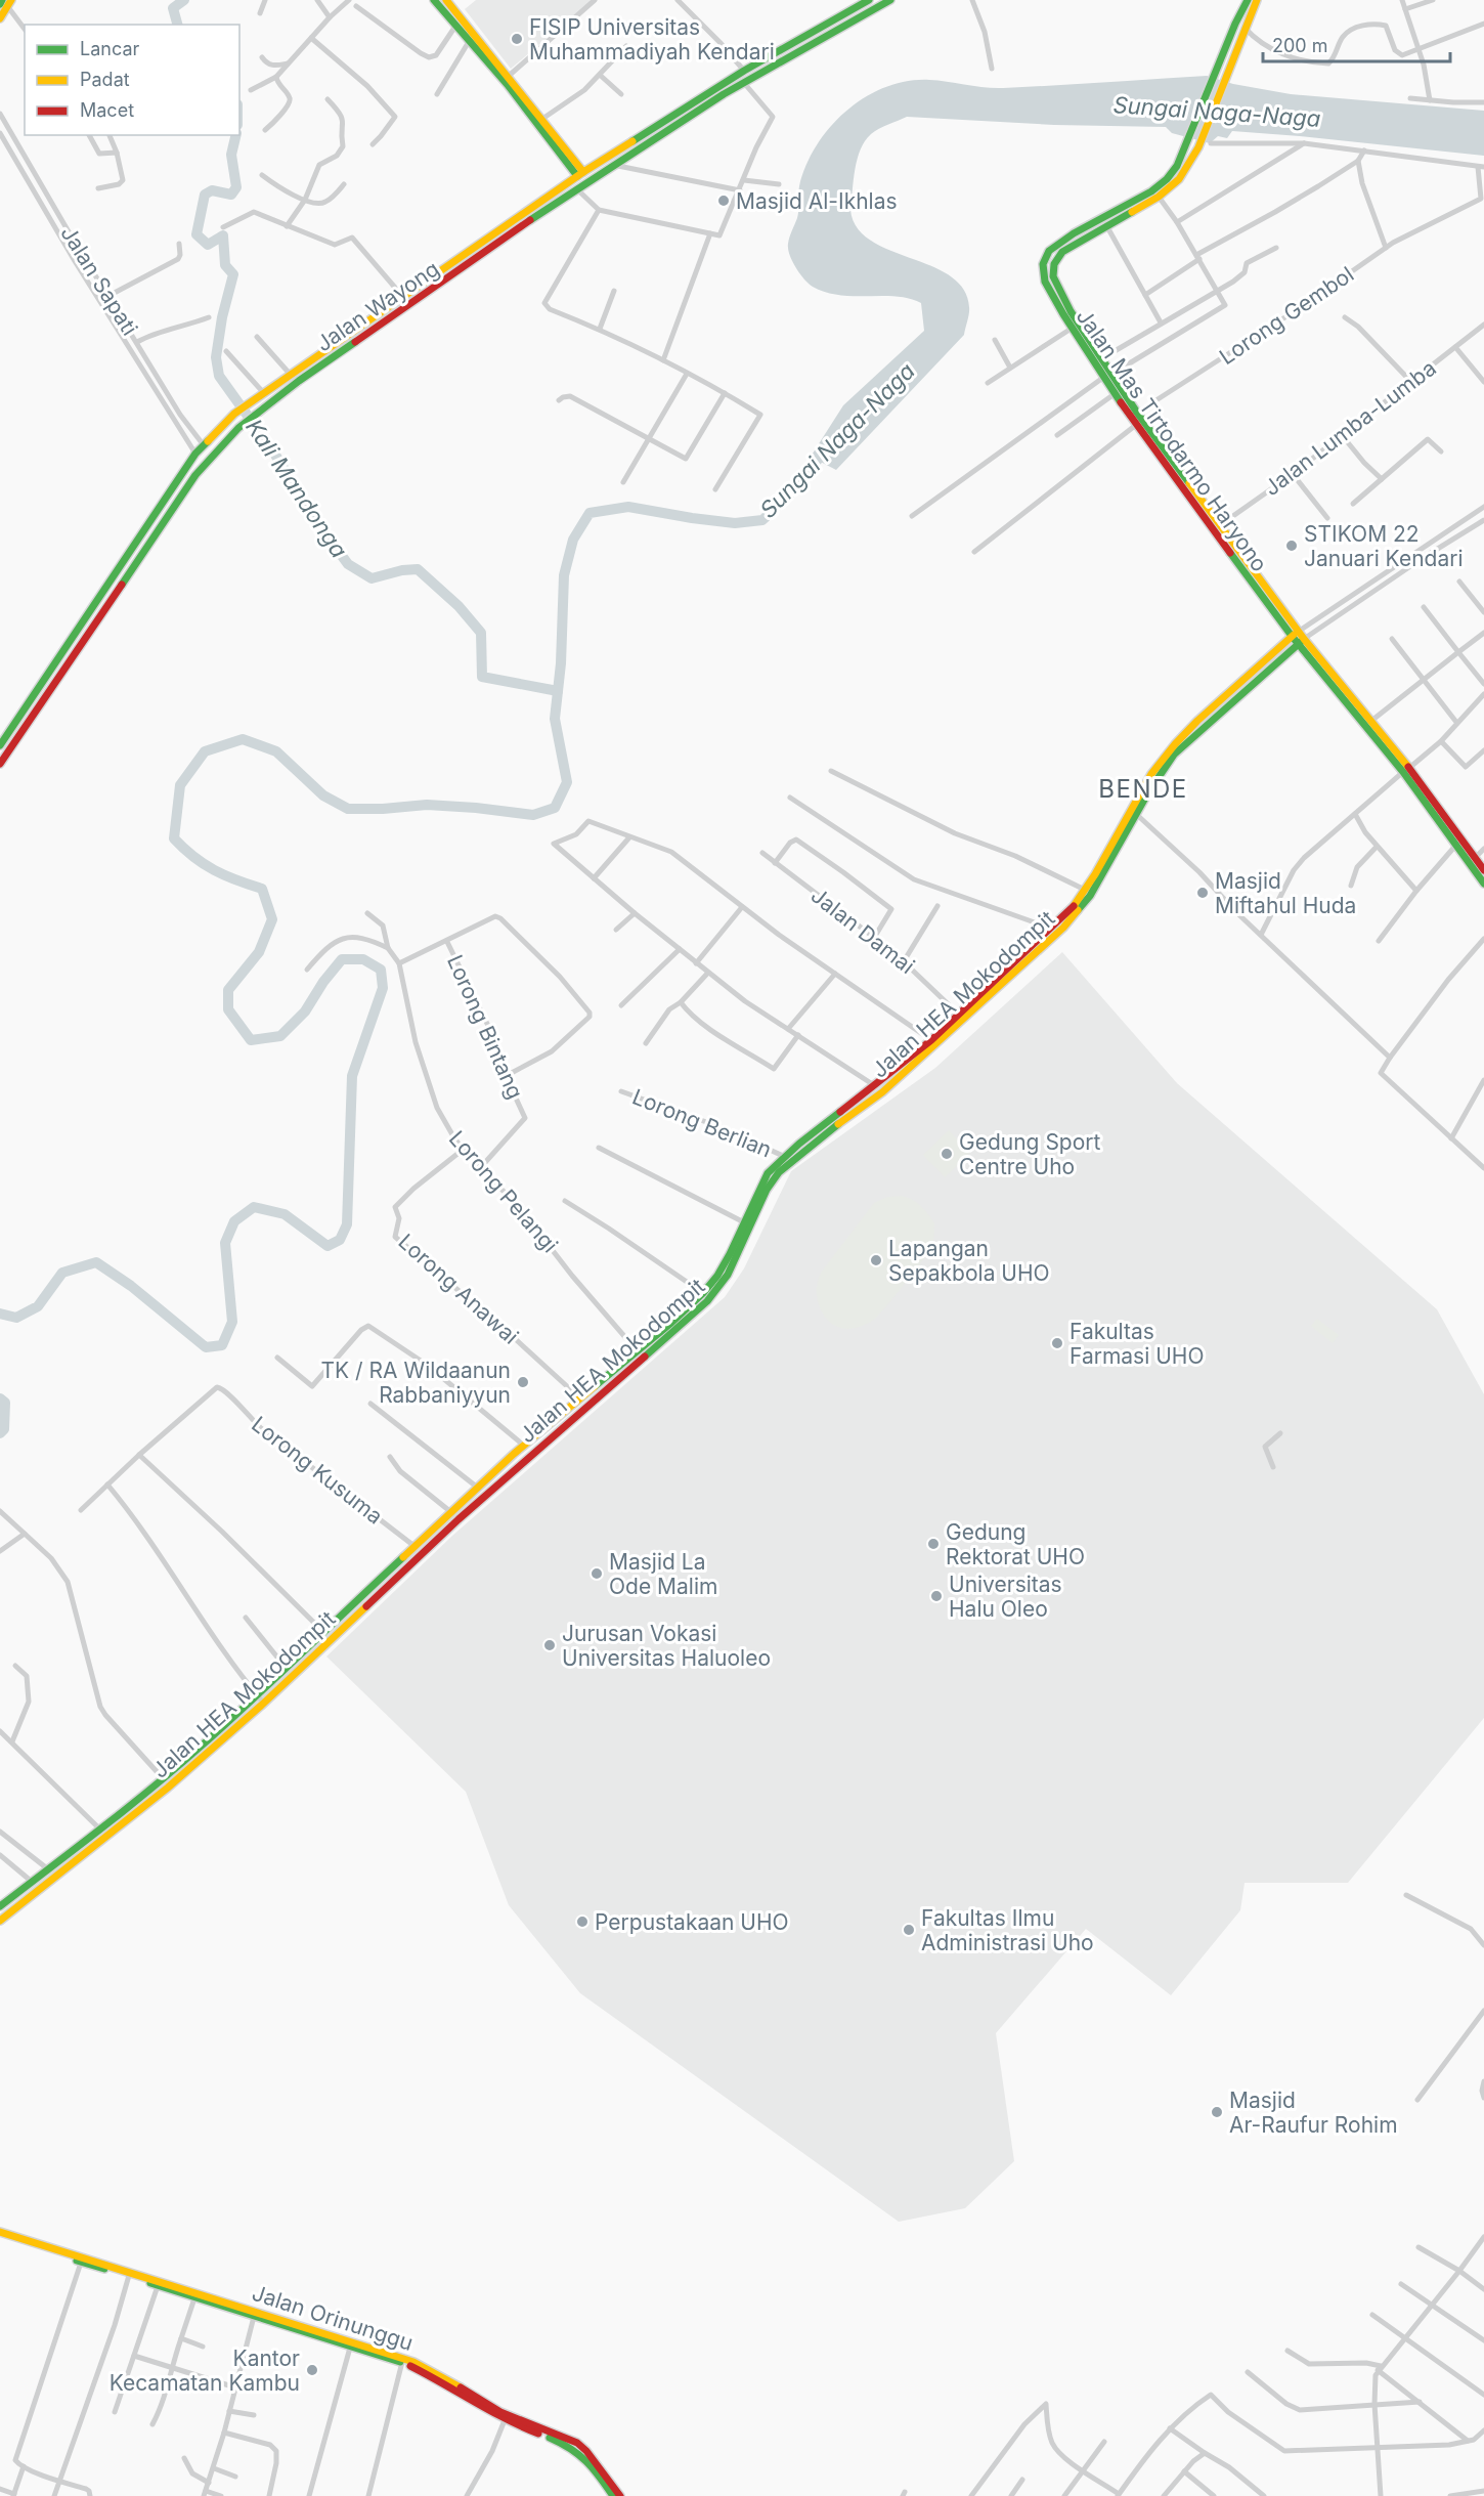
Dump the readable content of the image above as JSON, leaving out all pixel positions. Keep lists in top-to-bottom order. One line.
{"streets":{"main road":["Jalan Wayong","Jalan Mas Tirtodarmo Haryono","Jalan HEA Mokodompit","Jalan Orinunggu"],"street":["Jalan Sapati","Lorong Gembol","Jalan Lumba-Lumba","Jalan Damai","Lorong Bintang","Lorong Berlian","Lorong Pelangi","Lorong Anawai","Lorong Kusuma"]},"crossings":[["Jalan Sapati","Jalan Wayong"],["Lorong Gembol","Jalan Mas Tirtodarmo Haryono"],["Jalan Lumba-Lumba","Jalan Mas Tirtodarmo Haryono"],["Jalan Mas Tirtodarmo Haryono","Jalan HEA Mokodompit"],["Jalan Damai","Jalan HEA Mokodompit"],["Jalan HEA Mokodompit","Lorong Berlian"],["Jalan HEA Mokodompit","Lorong Pelangi"],["Jalan HEA Mokodompit","Lorong Anawai"],["Jalan HEA Mokodompit","Lorong Kusuma"],["Lorong Bintang","Lorong Pelangi"],["Lorong Pelangi","Lorong Anawai"]],"districts":["BENDE"],"water":["Sungai Naga-Naga","Kali Mandonga"],"places":["FISIP Universitas Muhammadiyah Kendari","Masjid Al-Ikhlas","STIKOM 22 Januari Kendari","Masjid Miftahul Huda","Gedung Sport Centre Uho","Lapangan Sepakbola UHO","Fakultas Farmasi UHO","TK / RA Wildaanun Rabbaniyyun","Gedung Rektorat UHO","Masjid La Ode Malim","Universitas Halu Oleo","Jurusan Vokasi Universitas Haluoleo","Perpustakaan UHO","Fakultas Ilmu Administrasi Uho","Masjid Ar-Raufur Rohim","Kantor Kecamatan Kambu"],"legend":["Lancar","Padat","Macet"],"scale_bar":"200 m"}
